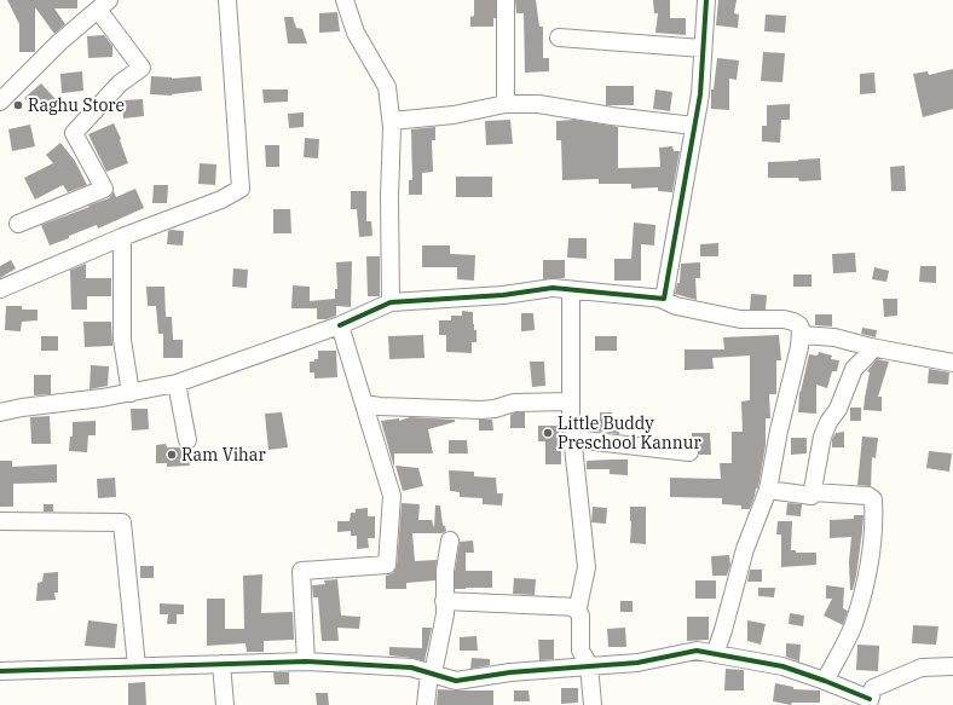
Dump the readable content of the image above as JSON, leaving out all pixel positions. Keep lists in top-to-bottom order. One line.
{"places":["Raghu Store","Little Buddy Preschool Kannur","Ram Vihar"]}
